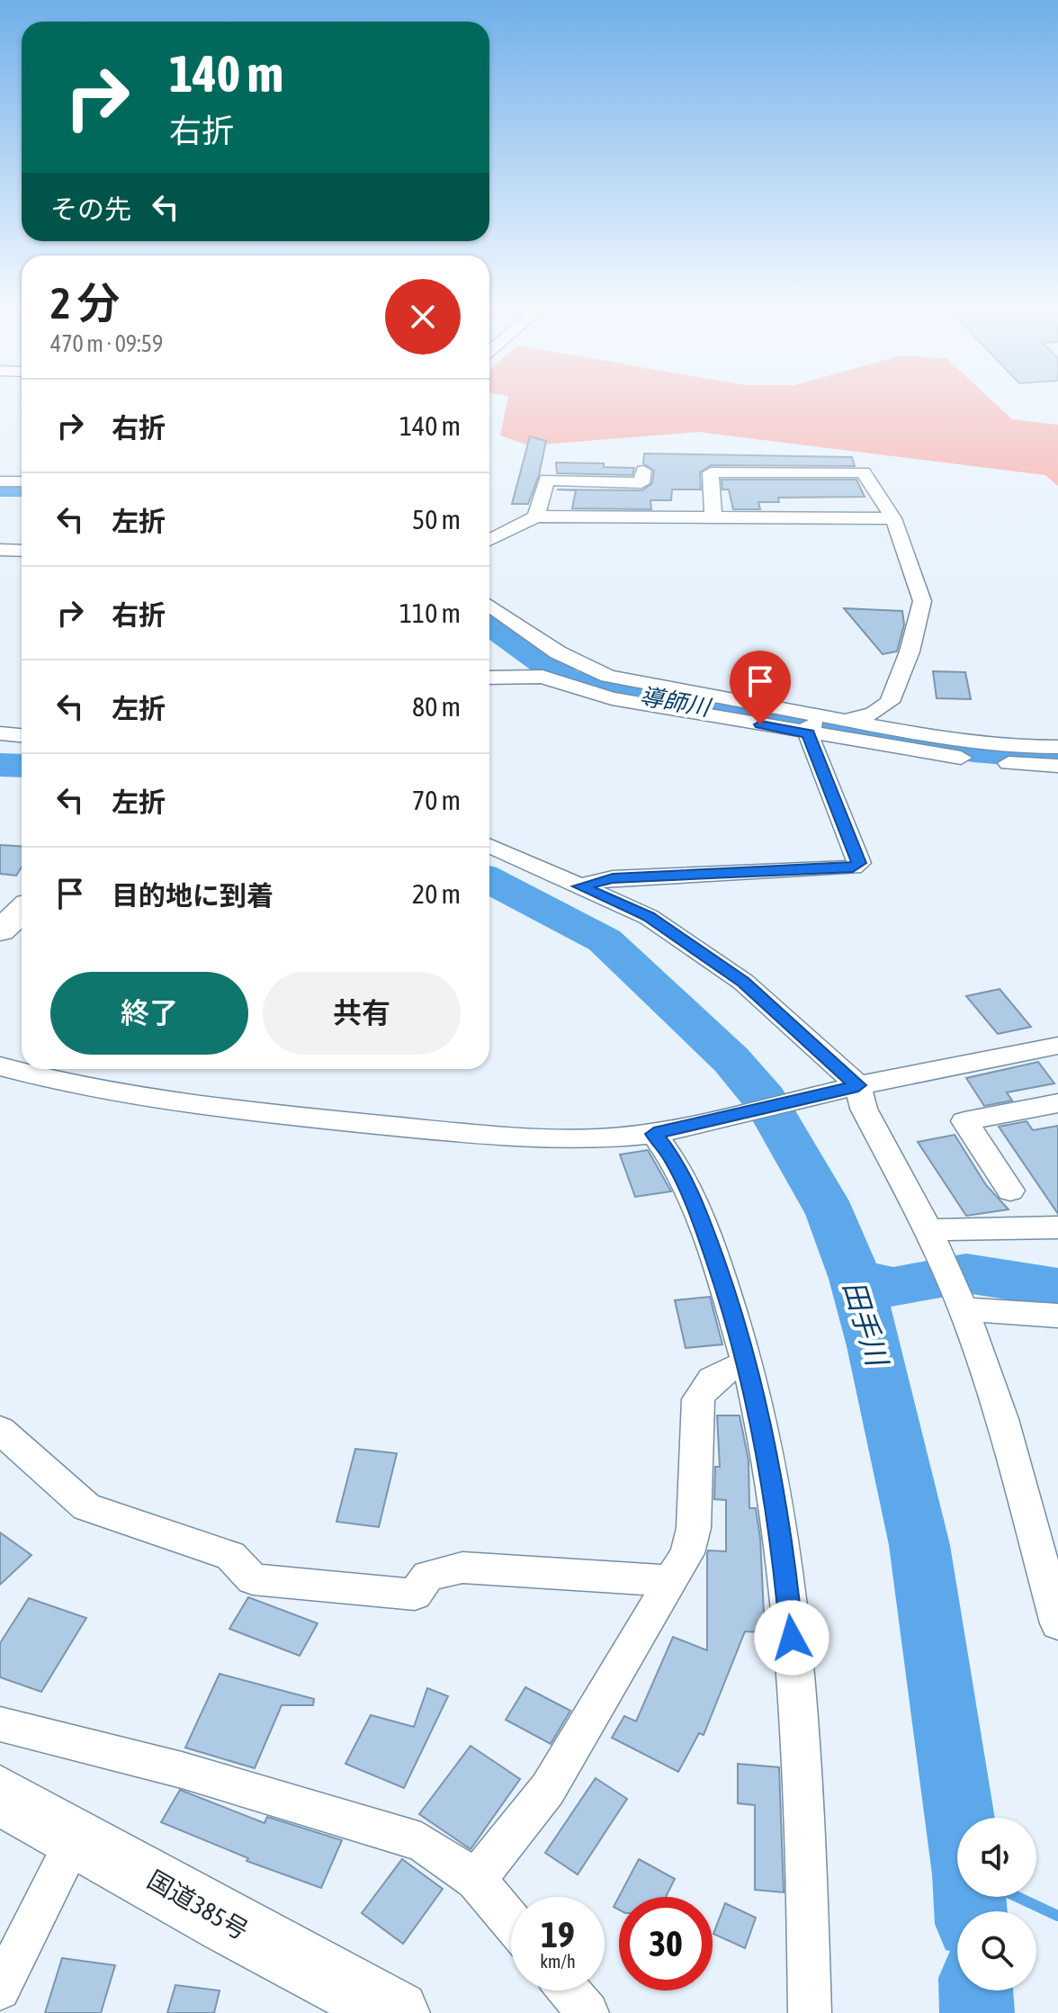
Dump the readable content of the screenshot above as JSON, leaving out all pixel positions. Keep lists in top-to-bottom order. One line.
{"streets":{"highway":["国道385号"]},"water":["導師川","田手川"],"page":{"turn":["140 m","右折"],"then":"その先","heading":["2 分","470 m · 09:59"],"list":[{"name":"右折","value":"140 m"},{"name":"左折","value":"50 m"},{"name":"右折","value":"110 m"},{"name":"左折","value":"80 m"},{"name":"左折","value":"70 m"},{"name":"目的地に到着","value":"20 m"}],"buttons":["終了","共有"],"speed":"19 km/h","limit":"30"}}
